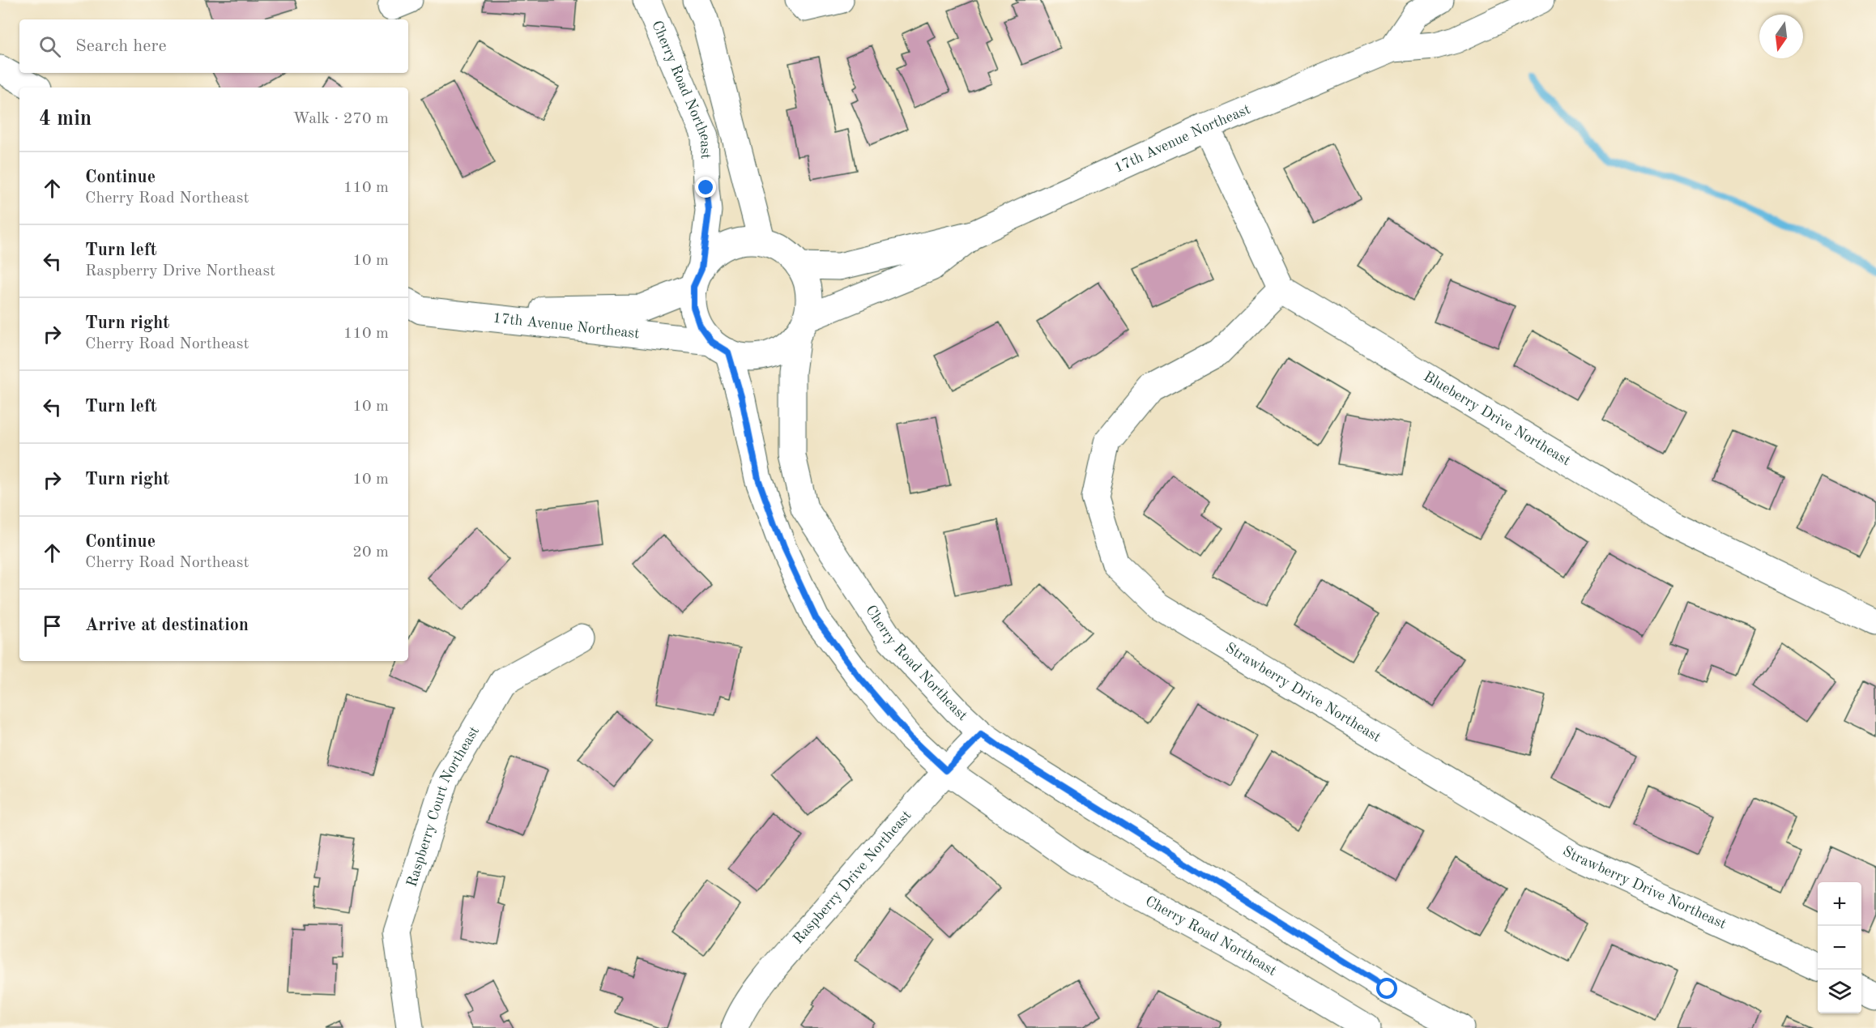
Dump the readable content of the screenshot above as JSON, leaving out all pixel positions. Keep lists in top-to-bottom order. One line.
{"streets":{"street":["Cherry Road Northeast","17th Avenue Northeast","Blueberry Drive Northeast","Strawberry Drive Northeast","Raspberry Court Northeast","Raspberry Drive Northeast"]},"crossings":[["Cherry Road Northeast","17th Avenue Northeast"],["Cherry Road Northeast","Raspberry Drive Northeast"],["Blueberry Drive Northeast","Strawberry Drive Northeast"]],"north":"bottom","page":{"search":"Search here","heading":["4 min","Walk · 270 m"],"list":[["Continue","Cherry Road Northeast","110 m"],["Turn left","Raspberry Drive Northeast","10 m"],["Turn right","Cherry Road Northeast","110 m"],["Turn left","10 m"],["Turn right","10 m"],["Continue","Cherry Road Northeast","20 m"],"Arrive at destination"],"map_buttons":["+","−"]}}
